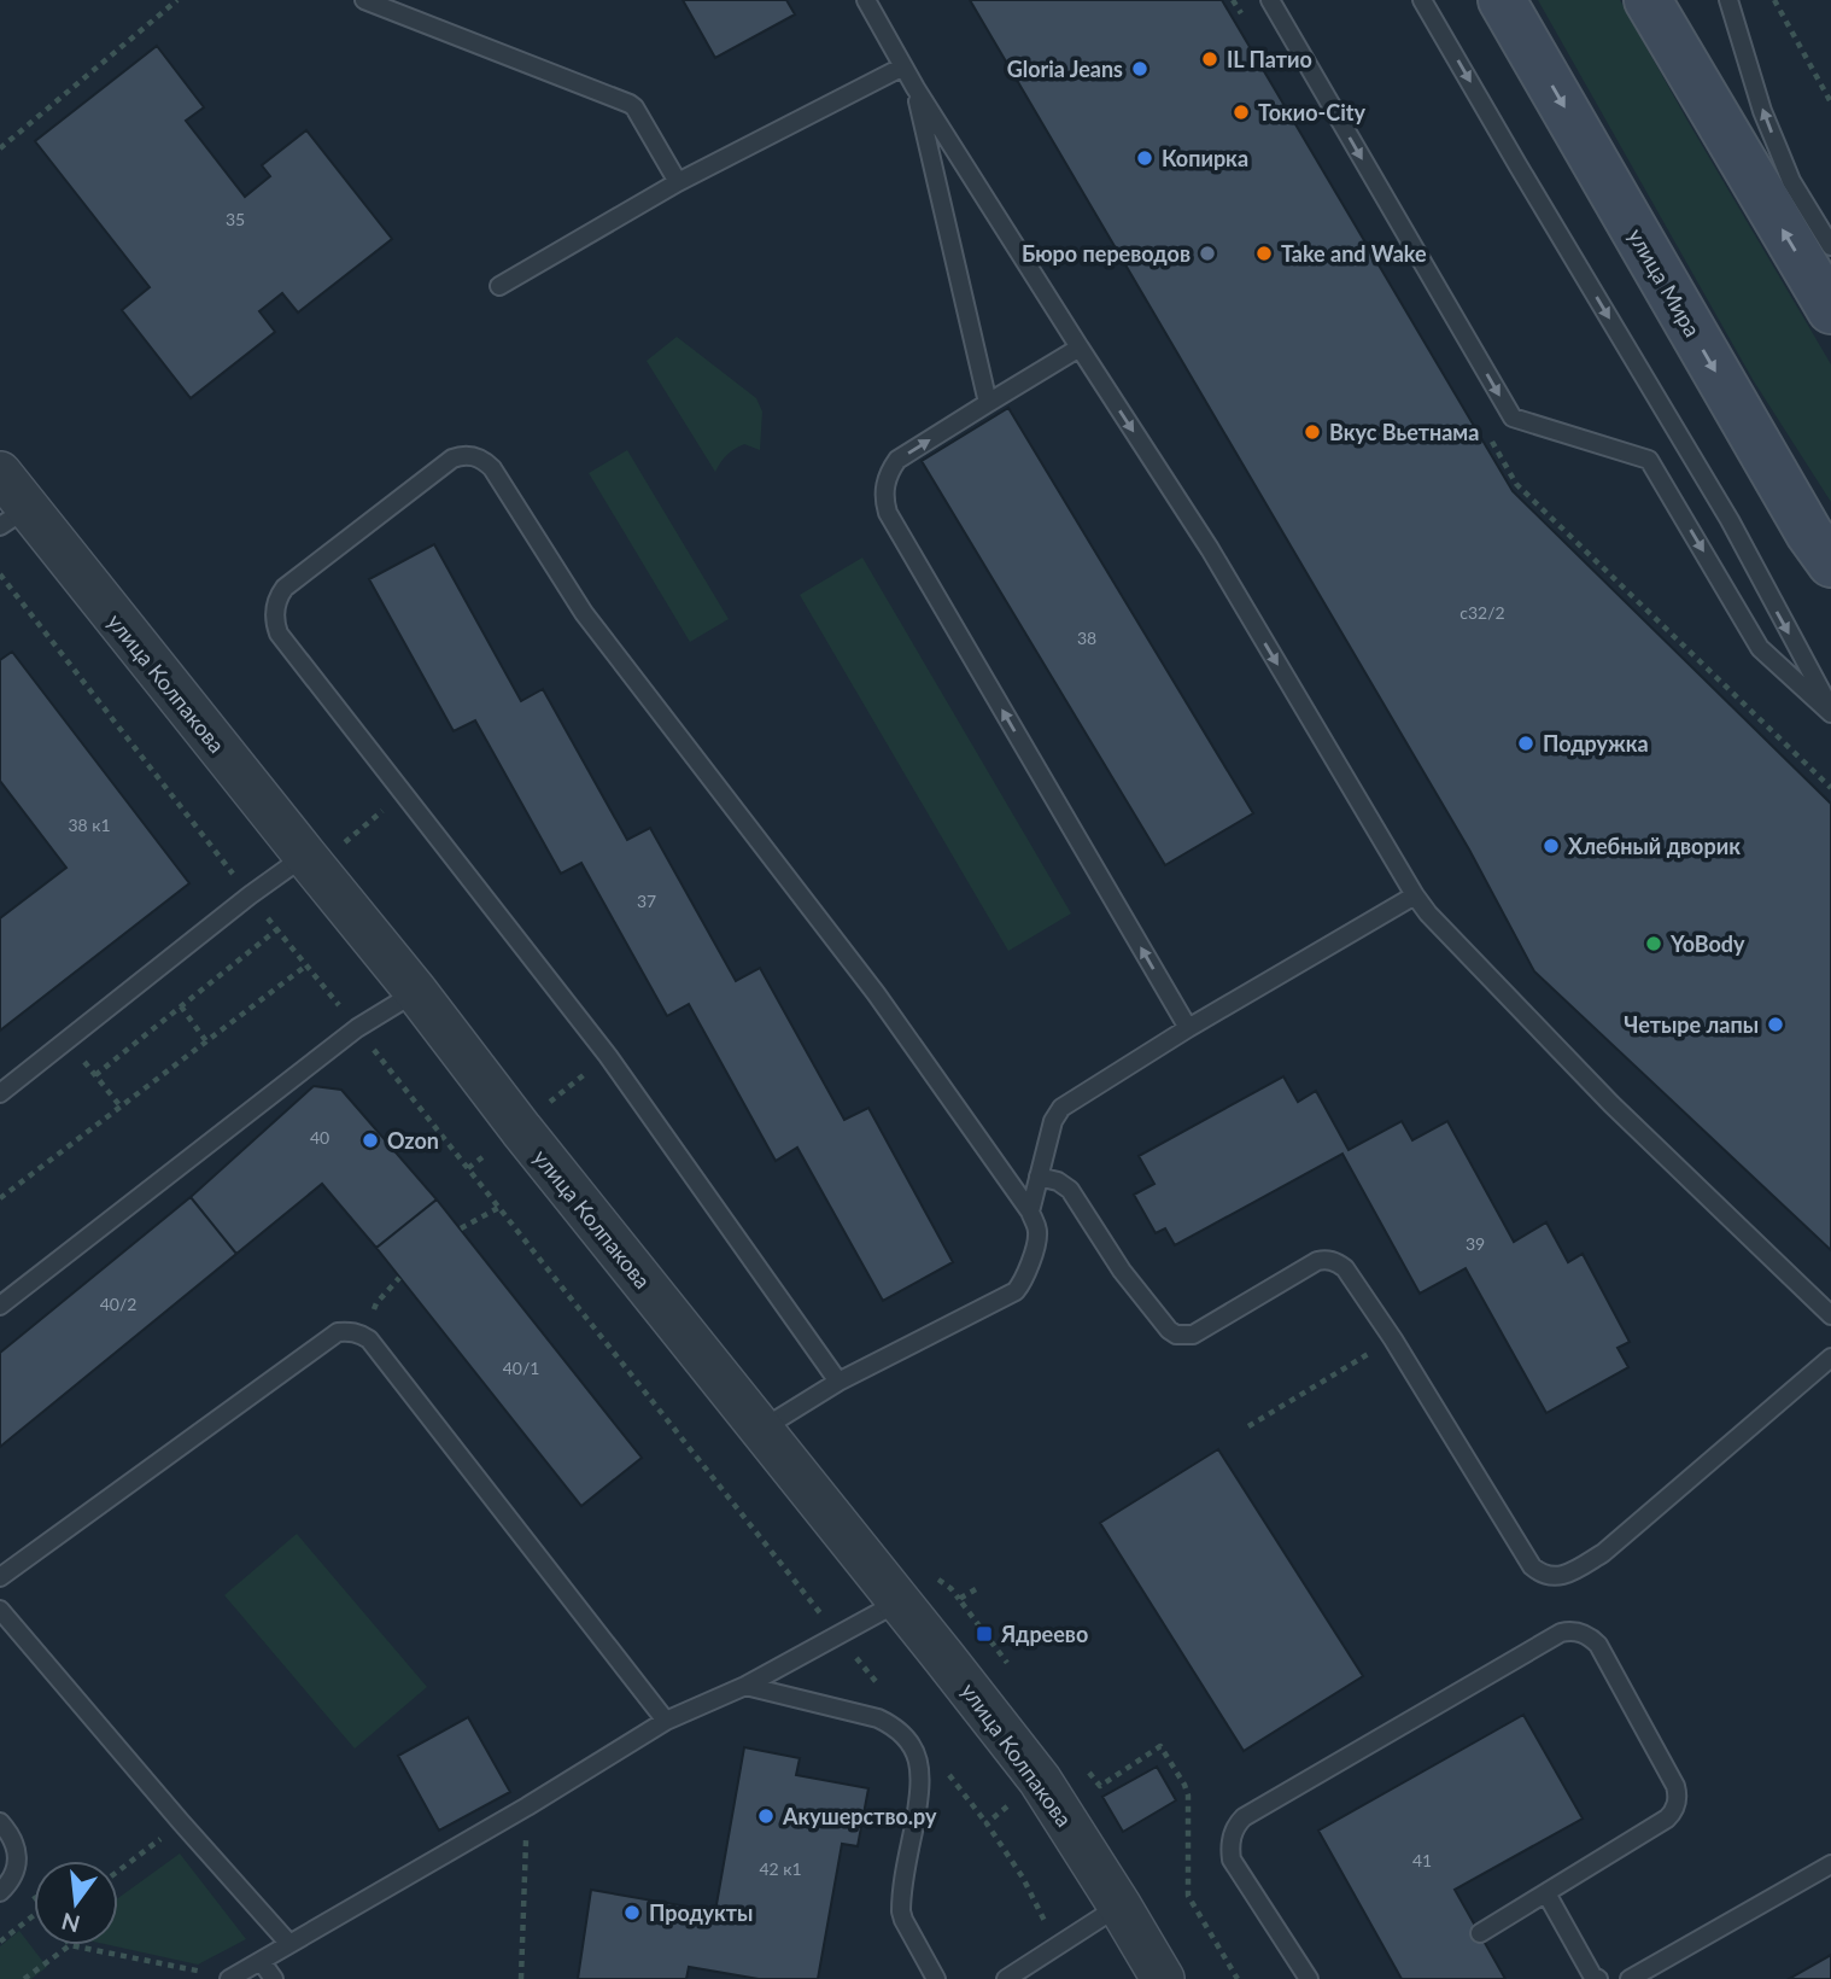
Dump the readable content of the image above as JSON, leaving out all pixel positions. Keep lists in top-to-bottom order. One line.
{"streets":{"main road":["улица Мира"],"street":["улица Колпакова"]},"places":{"other":["IL Патио","Gloria Jeans","Токио-City","Копирка","Бюро переводов","Take and Wake","Вкус Вьетнама","Подружка","Хлебный дворик","YoBody","Четыре лапы","Ozon","Акушерство.ру","Продукты"],"transit":["Ядреево"]},"house_numbers":["35","с32/2","38","38 к1","37","40","39","40/2","40/1","41","42 к1"],"north":"bottom"}
